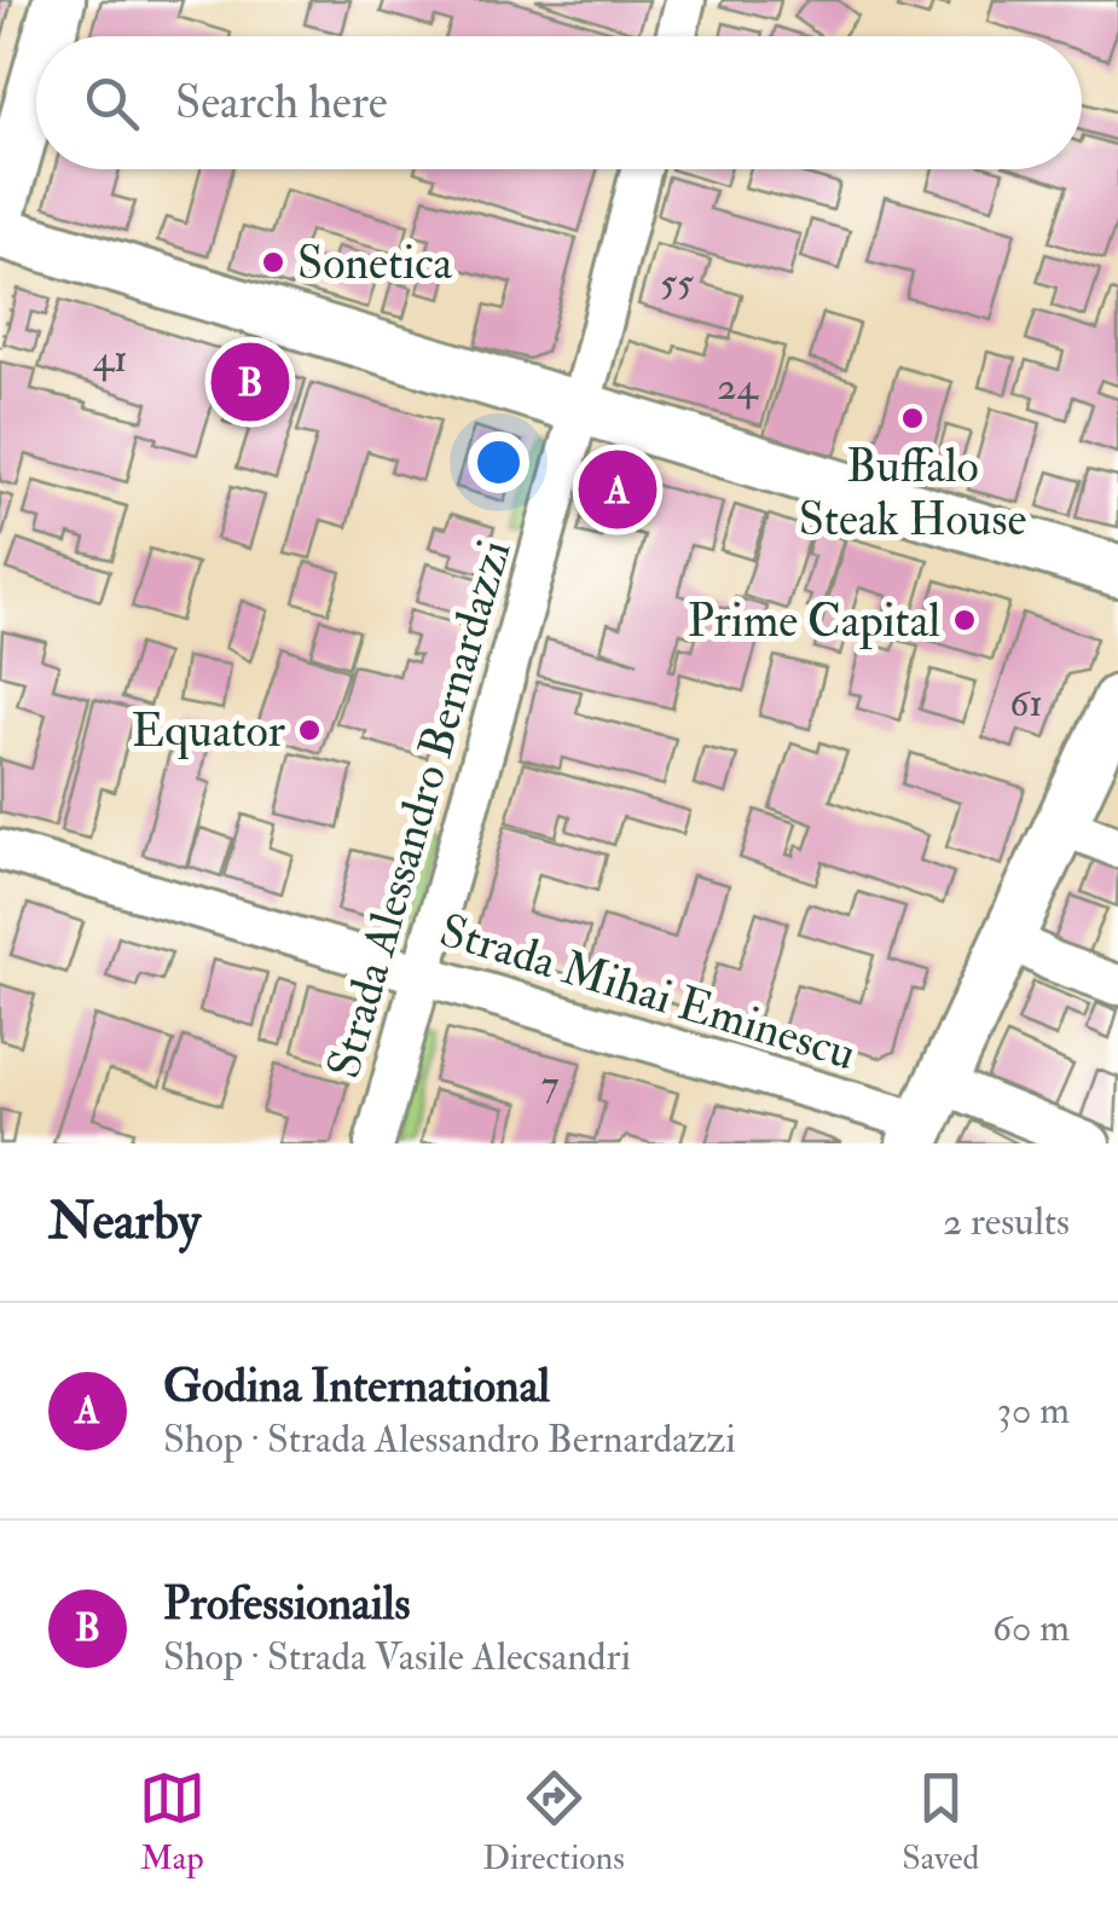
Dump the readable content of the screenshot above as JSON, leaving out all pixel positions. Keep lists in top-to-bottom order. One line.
{"streets":{"street":["Strada Alessandro Bernardazzi","Strada Mihai Eminescu"]},"crossings":[["Strada Alessandro Bernardazzi","Strada Mihai Eminescu"]],"places":["Sonetica","Buffalo Steak House","Prime Capital","Equator"],"house_numbers":["55","41","24","61","7"],"page":{"search":"Search here","pins":["B","A"],"heading":["Nearby","2 results"],"list":[{"mark":"A","name":"Godina International","note":"Shop · Strada Alessandro Bernardazzi","value":"30 m"},{"mark":"B","name":"Professionails","note":"Shop · Strada Vasile Alecsandri","value":"60 m"}],"nav":["Map","Directions","Saved"]}}
